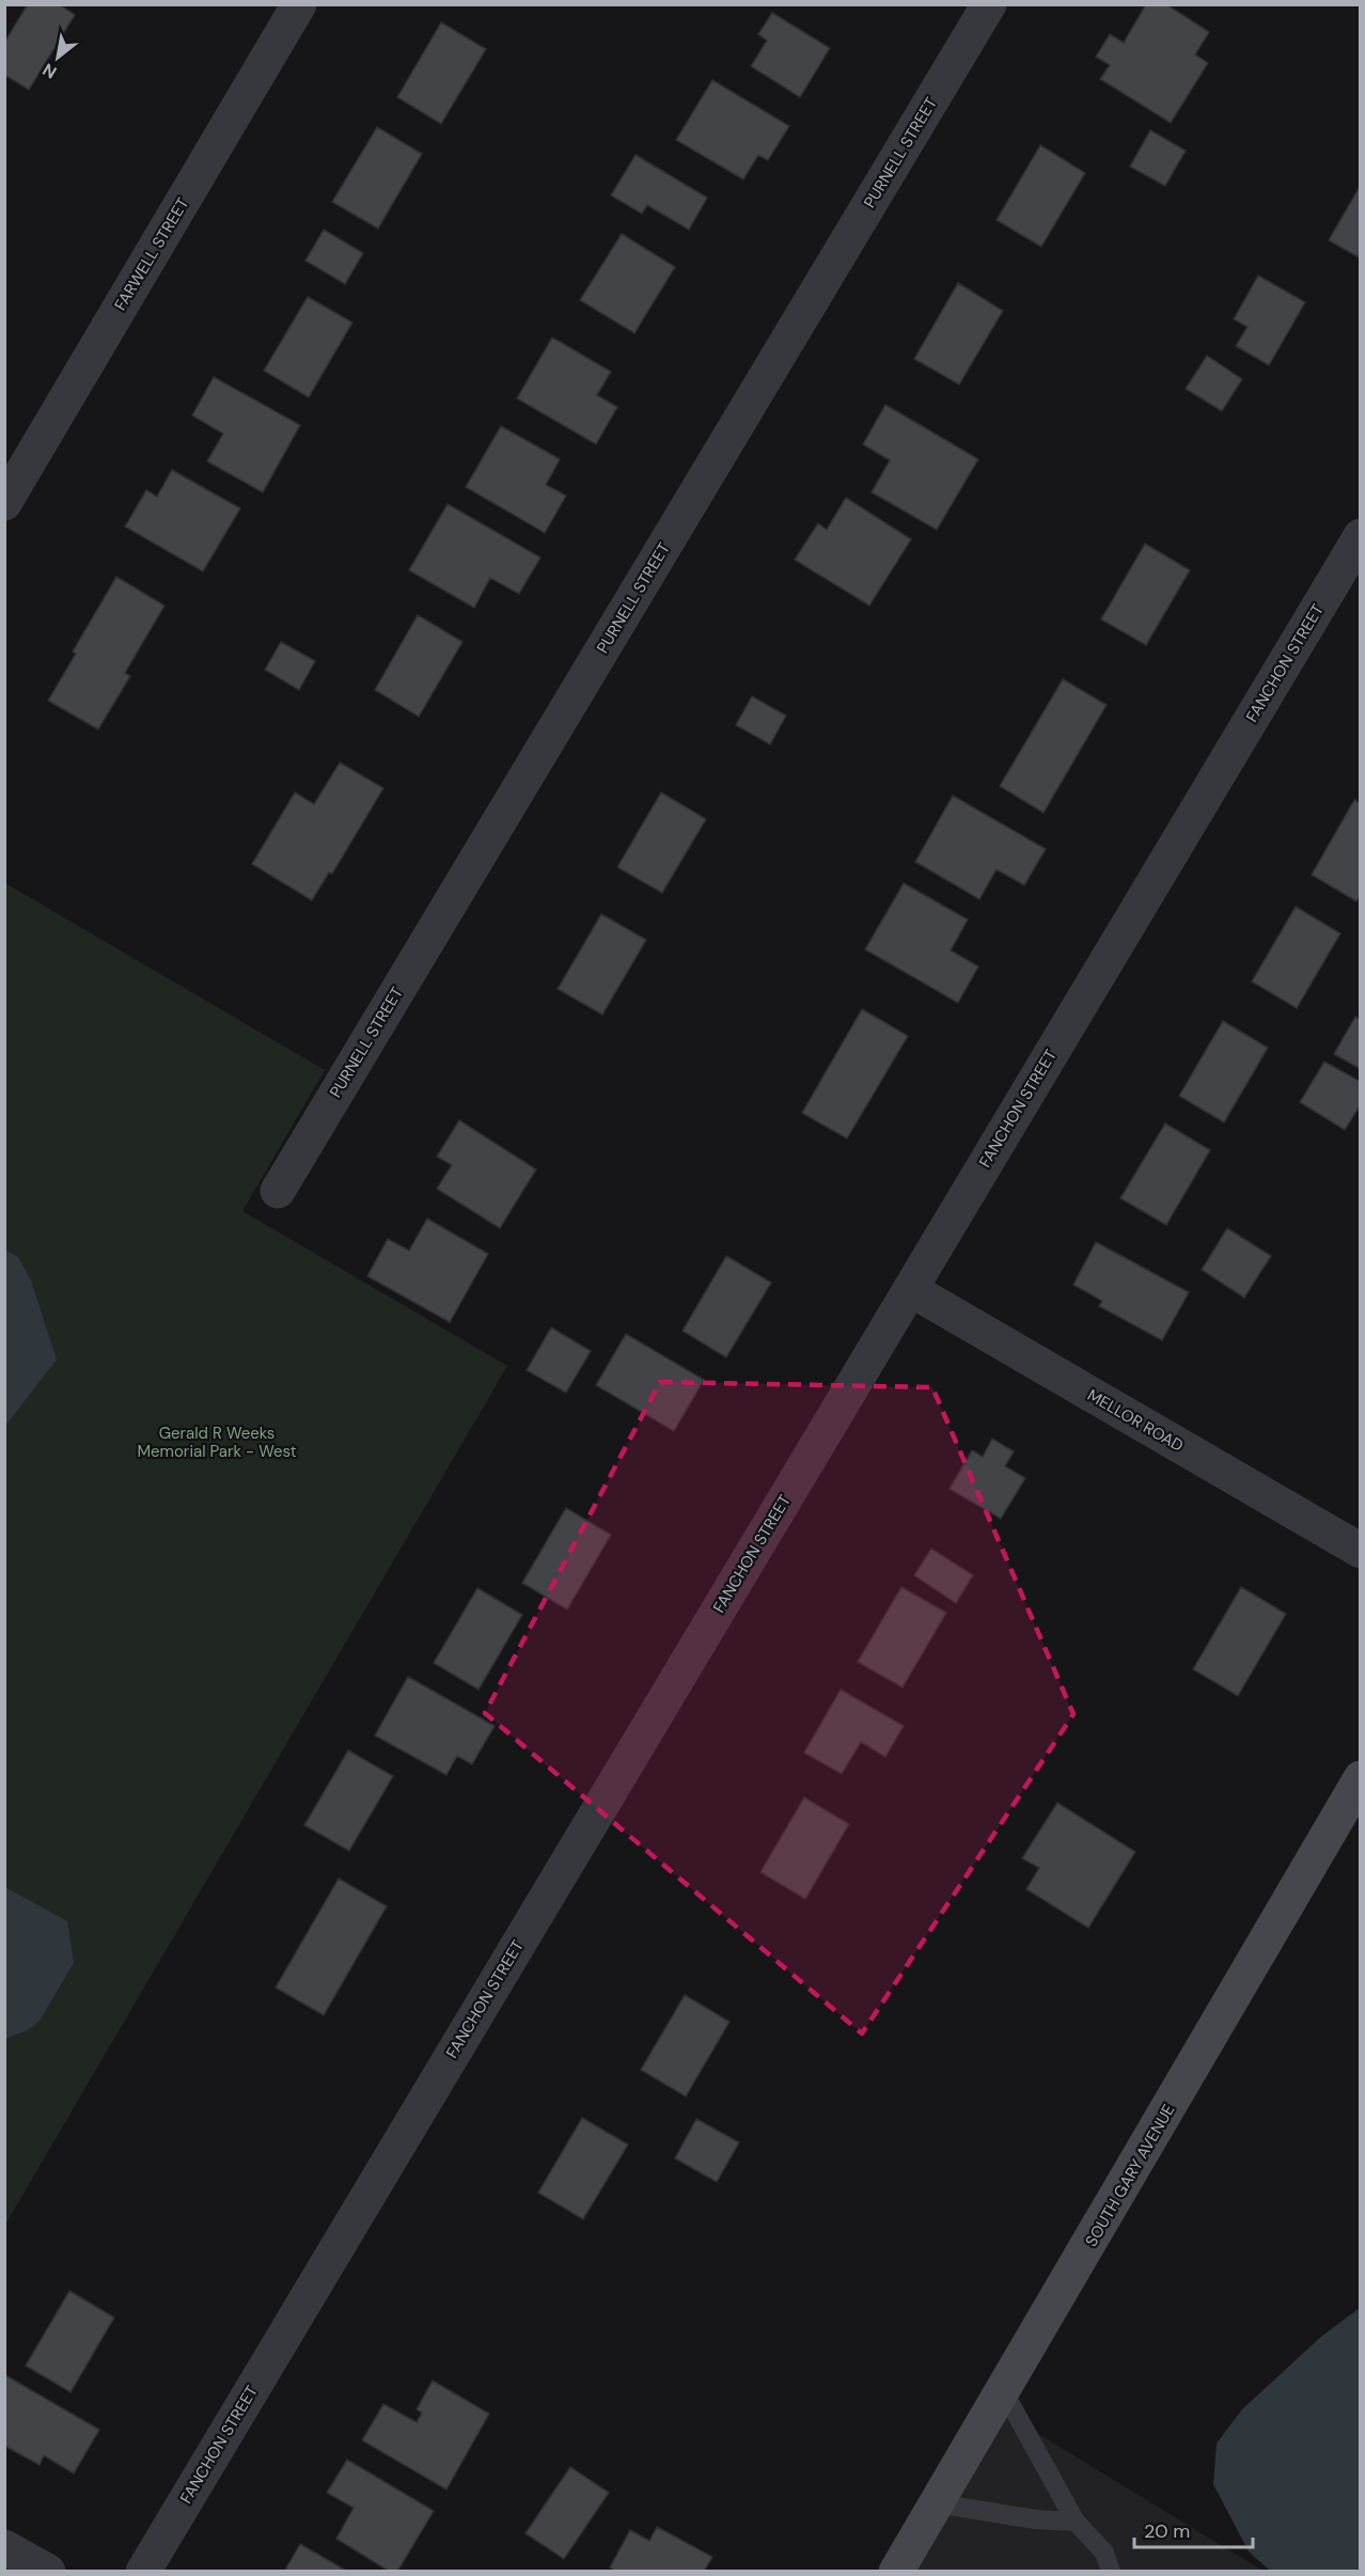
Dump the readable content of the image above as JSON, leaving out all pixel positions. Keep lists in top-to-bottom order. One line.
{"streets":{"main road":["SOUTH GARY AVENUE"],"street":["PURNELL STREET","FARWELL STREET","FANCHON STREET","MELLOR ROAD"]},"crossings":[["FANCHON STREET","MELLOR ROAD"]],"parks":["Gerald R Weeks Memorial Park - West"],"scale_bar":"20 m","north":"bottom left"}
